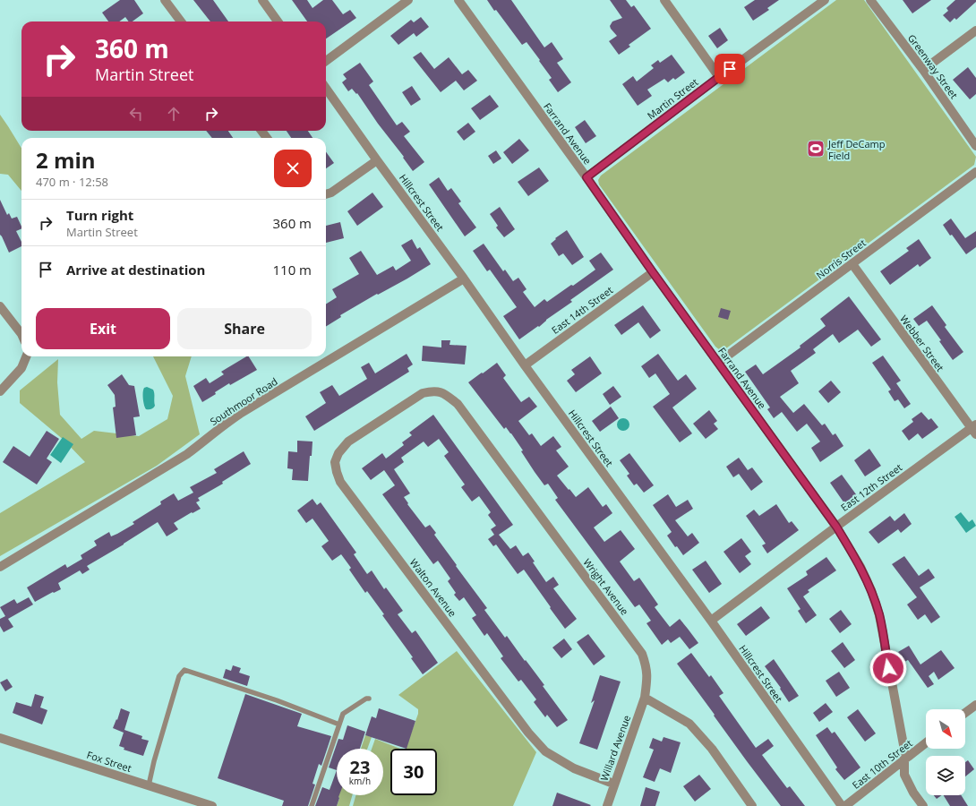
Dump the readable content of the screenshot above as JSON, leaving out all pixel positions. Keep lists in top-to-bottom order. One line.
{"streets":{"street":["Greenway Street","Martin Street","Farrand Avenue","Hillcrest Street","Norris Street","East 14th Street","Webber Street","Southmoor Road","East 12th Street","Wright Avenue","Walton Avenue","Willard Avenue","Fox Street","East 10th Street"]},"crossings":[["Martin Street","Farrand Avenue"],["Farrand Avenue","Norris Street"],["Farrand Avenue","East 14th Street"],["Farrand Avenue","East 12th Street"],["Farrand Avenue","East 10th Street"],["Hillcrest Street","East 14th Street"],["Hillcrest Street","Southmoor Road"],["Hillcrest Street","East 12th Street"],["Norris Street","Webber Street"],["Webber Street","East 12th Street"],["Wright Avenue","Walton Avenue"],["Wright Avenue","Willard Avenue"],["Walton Avenue","Willard Avenue"]],"places":{"sports":["Jeff DeCamp Field"]},"north":"bottom right","page":{"turn":["360 m","Martin Street"],"heading":["2 min","470 m · 12:58"],"list":[{"name":"Turn right","note":"Martin Street","value":"360 m"},{"name":"Arrive at destination","value":"110 m"}],"buttons":["Exit","Share"],"speed":"23 km/h","limit":"30"}}
